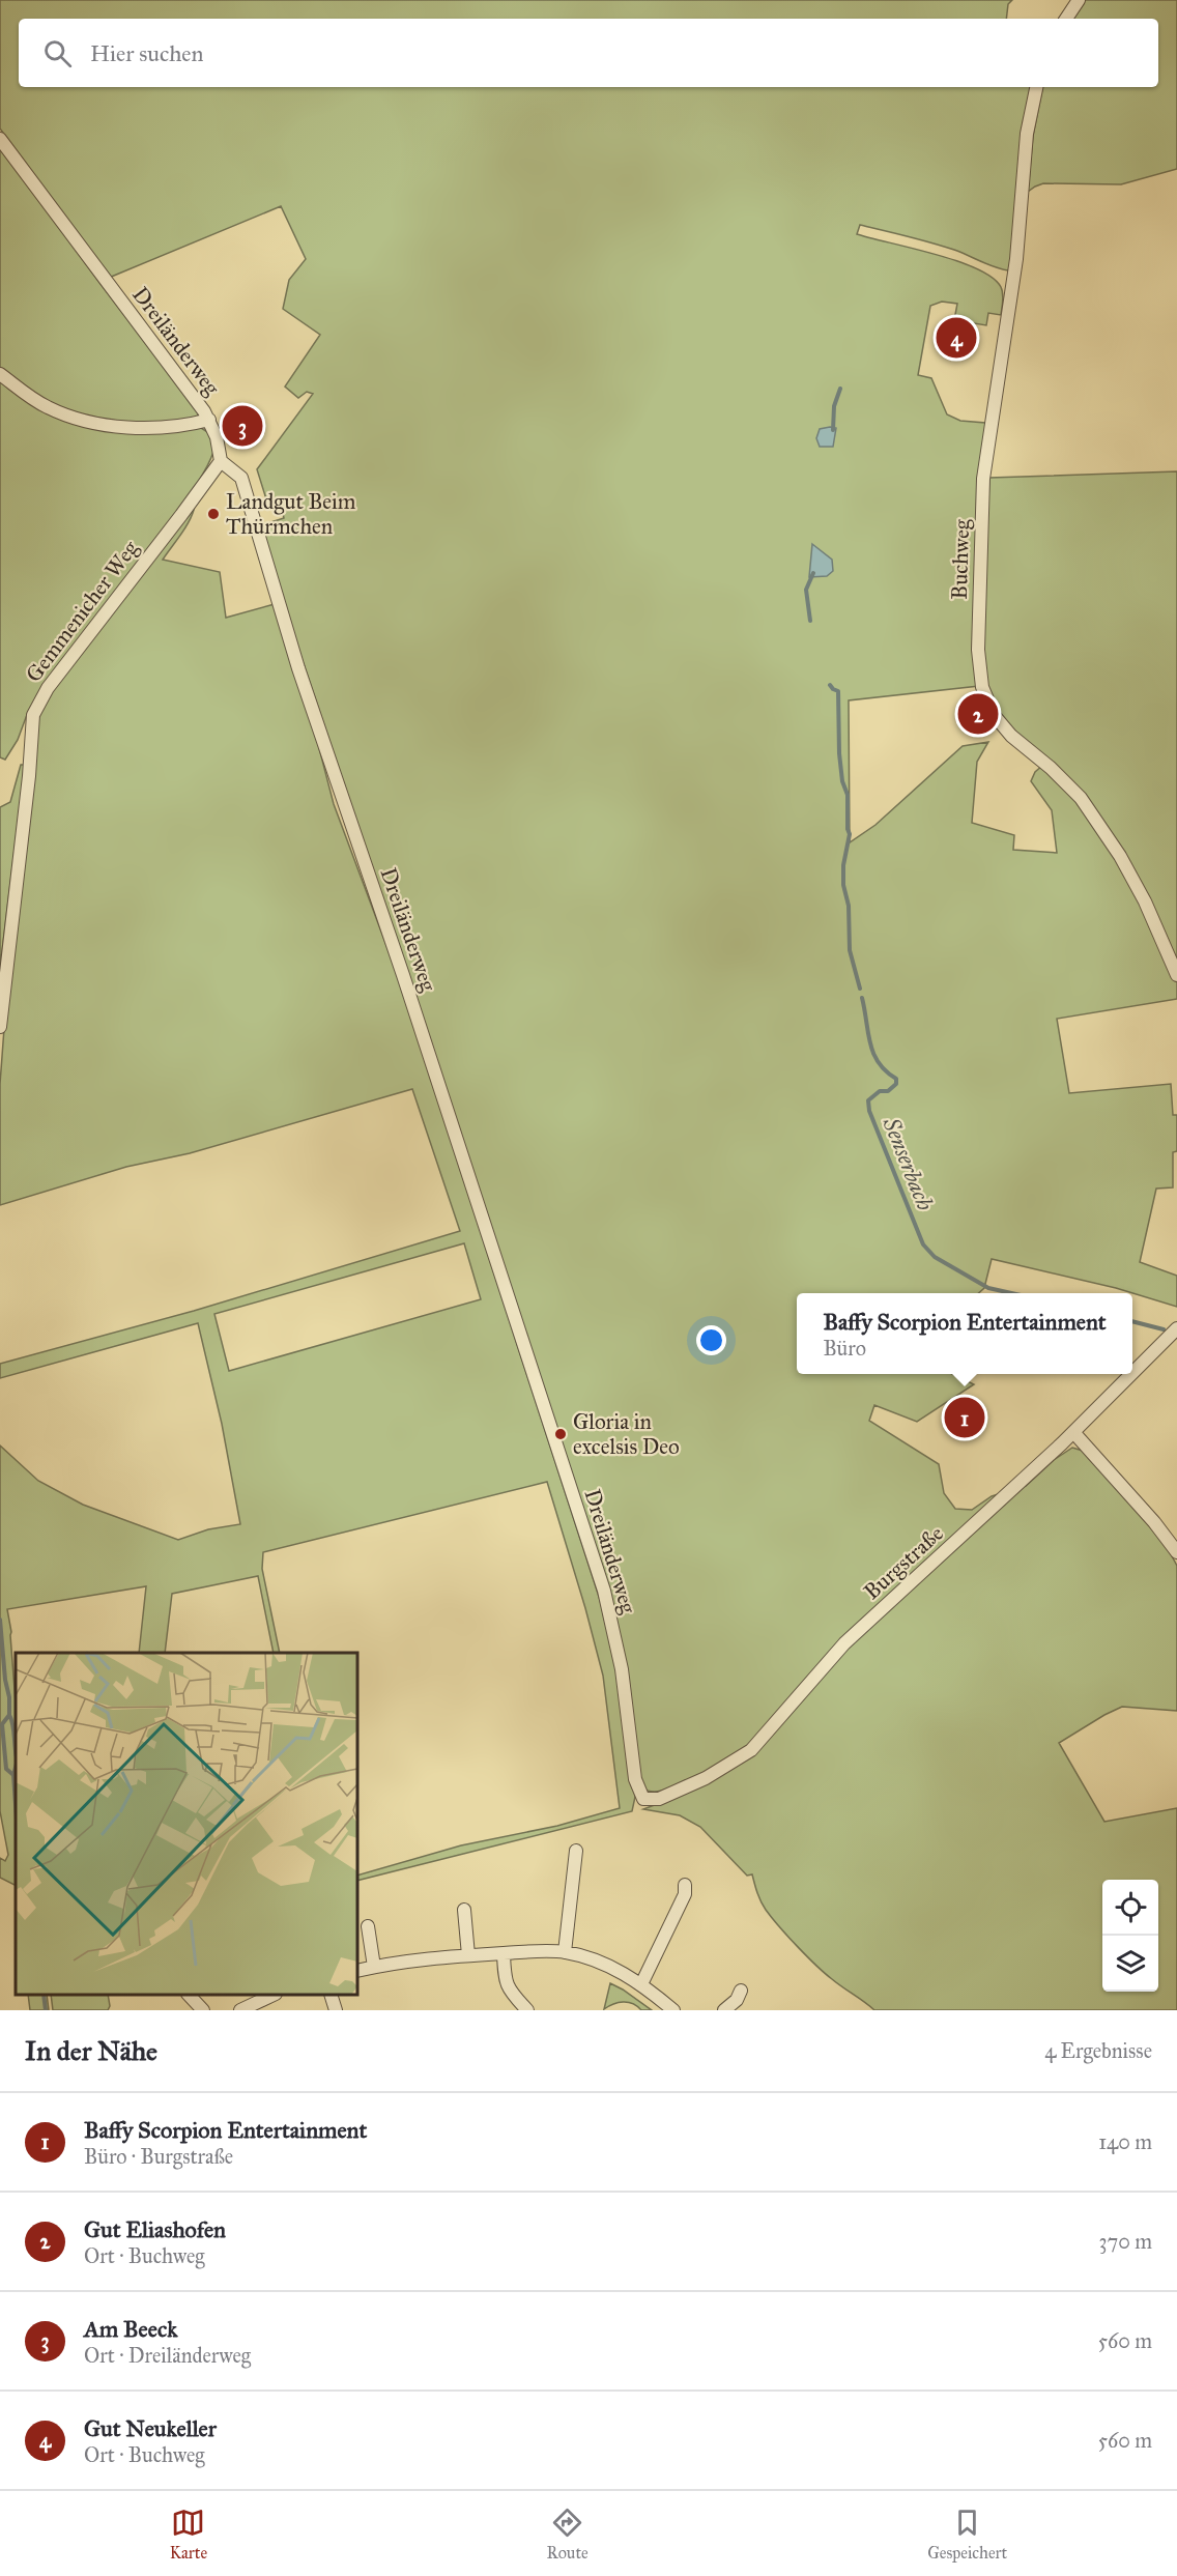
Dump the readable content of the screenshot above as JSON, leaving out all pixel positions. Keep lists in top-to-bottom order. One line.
{"streets":{"street":["Dreiländerweg","Buchweg","Gemmenicher Weg","Burgstraße"]},"crossings":[["Dreiländerweg","Gemmenicher Weg"],["Dreiländerweg","Burgstraße"]],"water":["Senserbach"],"places":["Landgut Beim Thürmchen","Gloria in excelsis Deo"],"page":{"search":"Hier suchen","pins":["4","3","2","1"],"popup":["Baffy Scorpion Entertainment","Büro"],"heading":["In der Nähe","4 Ergebnisse"],"list":[{"mark":"1","name":"Baffy Scorpion Entertainment","note":"Büro · Burgstraße","value":"140 m"},{"mark":"2","name":"Gut Eliashofen","note":"Ort · Buchweg","value":"370 m"},{"mark":"3","name":"Am Beeck","note":"Ort · Dreiländerweg","value":"560 m"},{"mark":"4","name":"Gut Neukeller","note":"Ort · Buchweg","value":"560 m"}],"nav":["Karte","Route","Gespeichert"]}}
